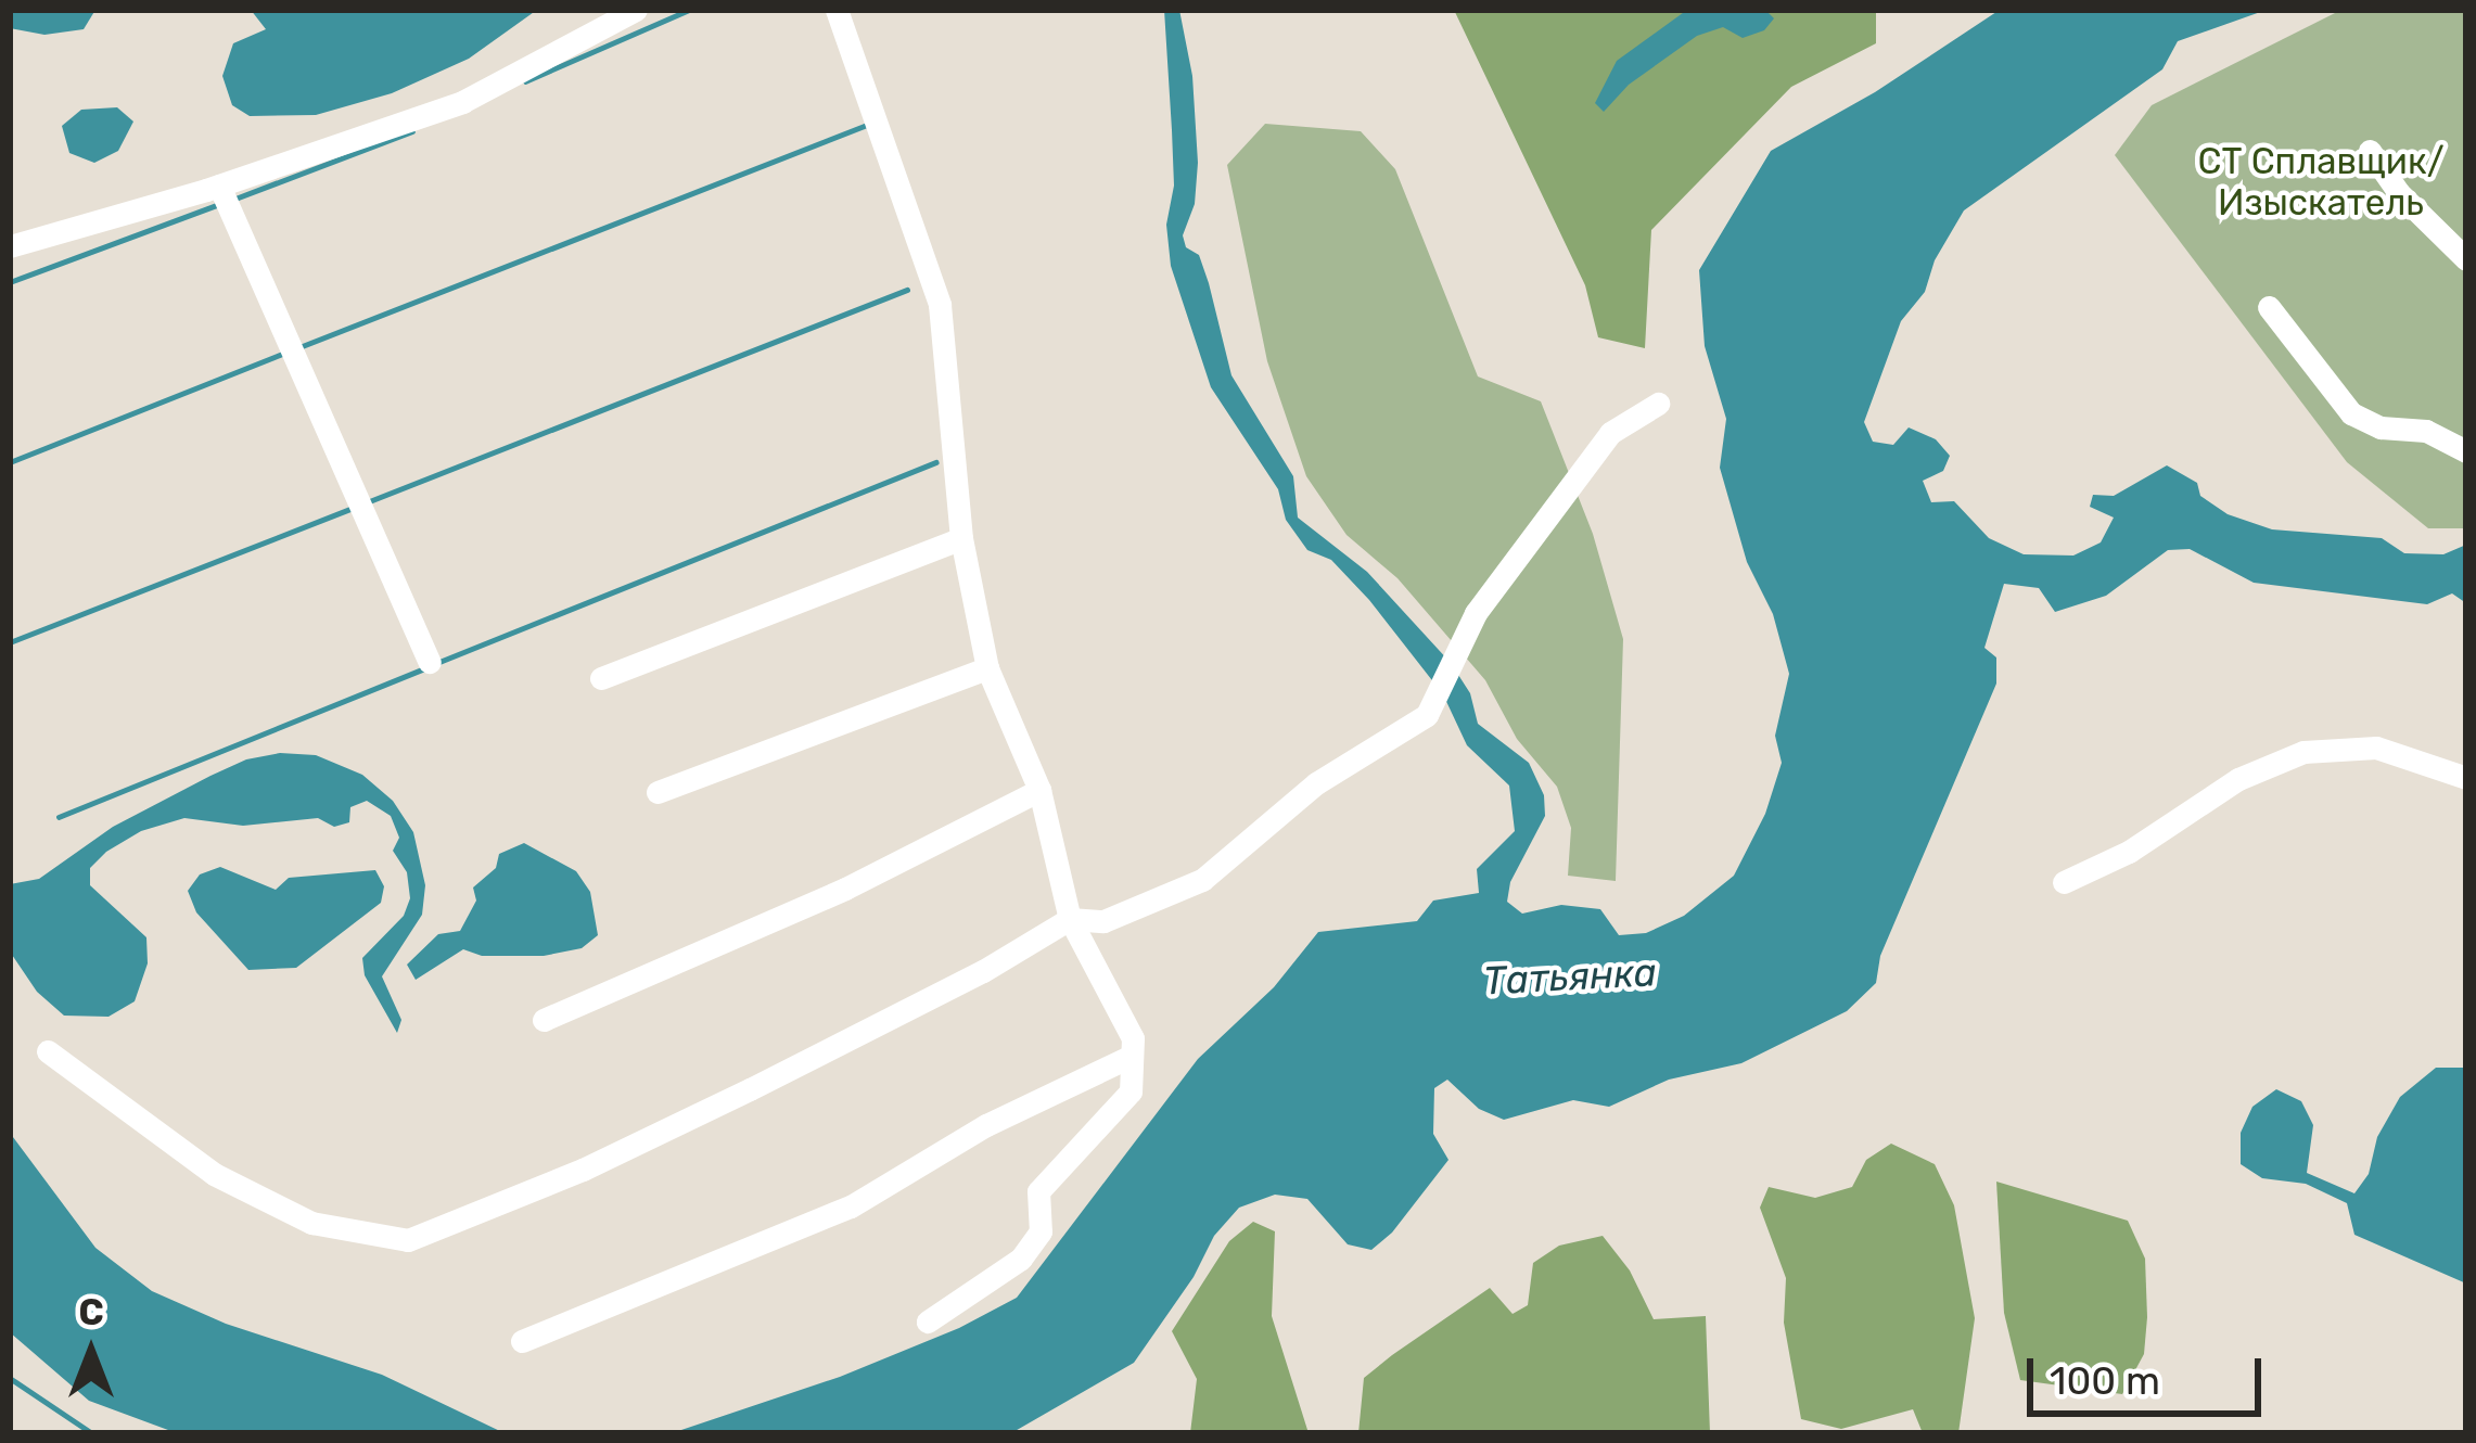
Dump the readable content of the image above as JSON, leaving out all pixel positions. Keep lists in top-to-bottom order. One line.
{"water":["Татьянка"],"parks":["СТ Сплавщик/ Изыскатель"],"scale_bar":"100 m","north":"top"}
